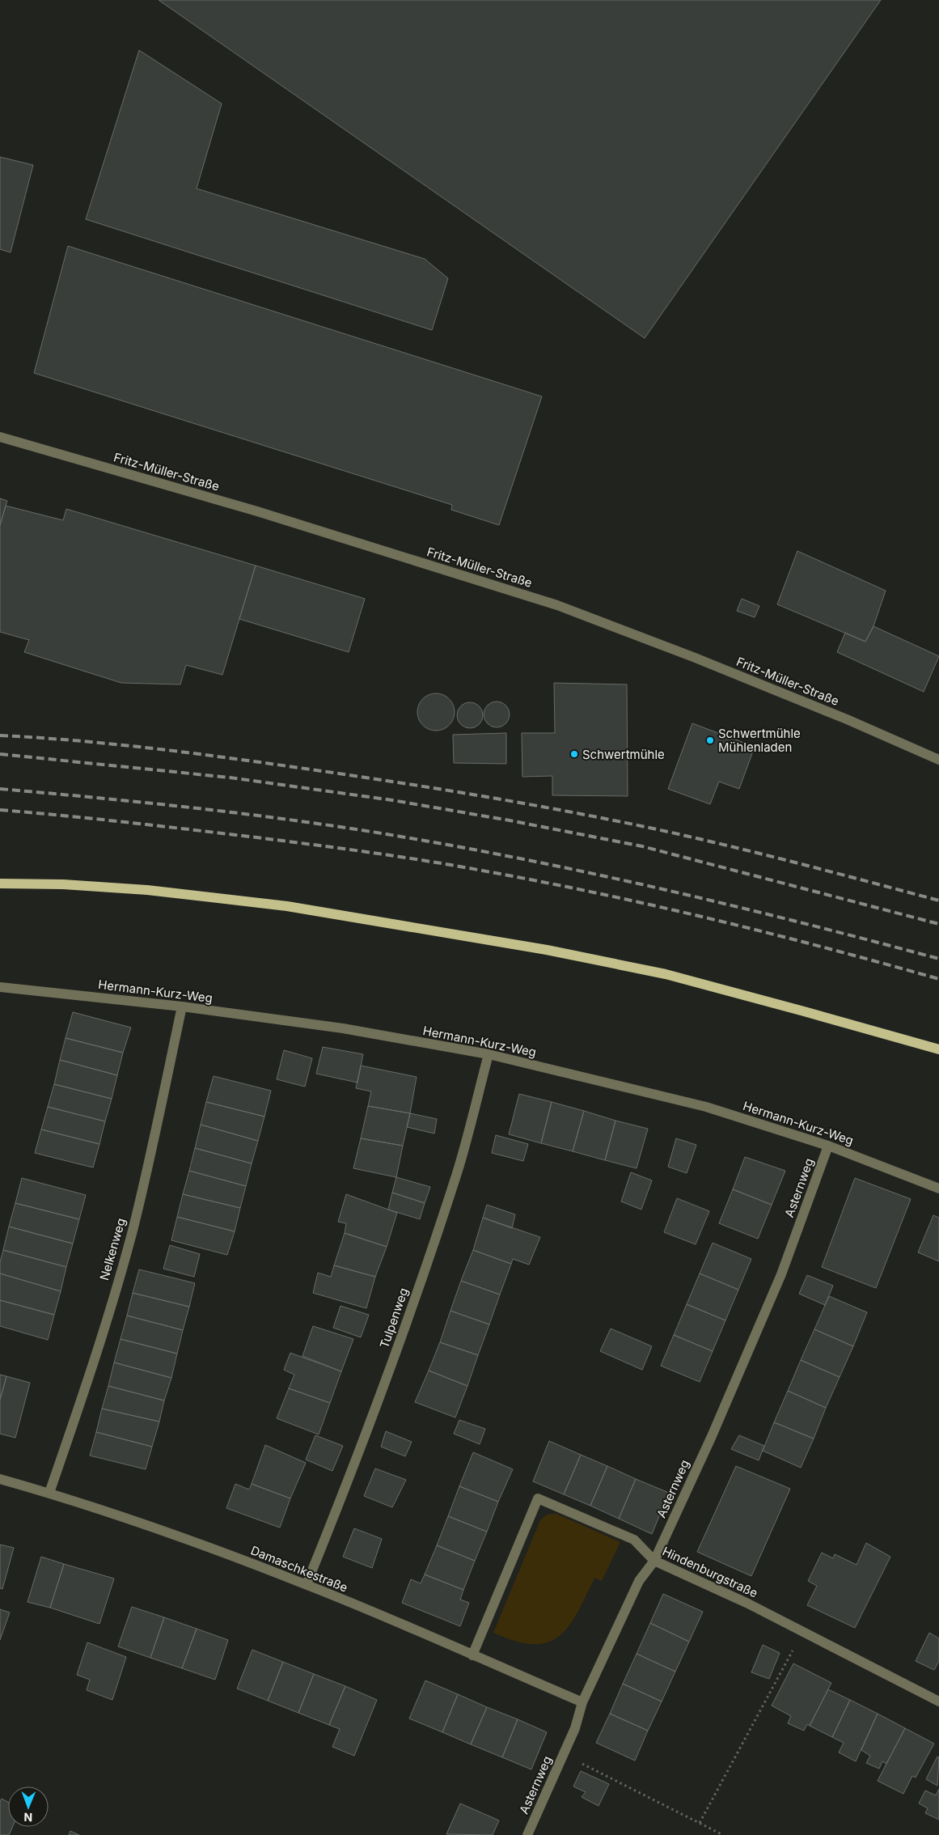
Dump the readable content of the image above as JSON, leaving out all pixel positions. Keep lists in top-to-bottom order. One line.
{"streets":{"street":["Fritz-Müller-Straße","Hermann-Kurz-Weg","Asternweg","Nelkenweg","Tulpenweg","Damaschkestraße","Hindenburgstraße"]},"crossings":[["Hermann-Kurz-Weg","Asternweg"],["Hermann-Kurz-Weg","Nelkenweg"],["Hermann-Kurz-Weg","Tulpenweg"],["Asternweg","Damaschkestraße"],["Asternweg","Hindenburgstraße"],["Nelkenweg","Damaschkestraße"],["Tulpenweg","Damaschkestraße"],["Damaschkestraße","Hindenburgstraße"]],"places":["Schwertmühle Mühlenladen","Schwertmühle"],"north":"bottom"}
